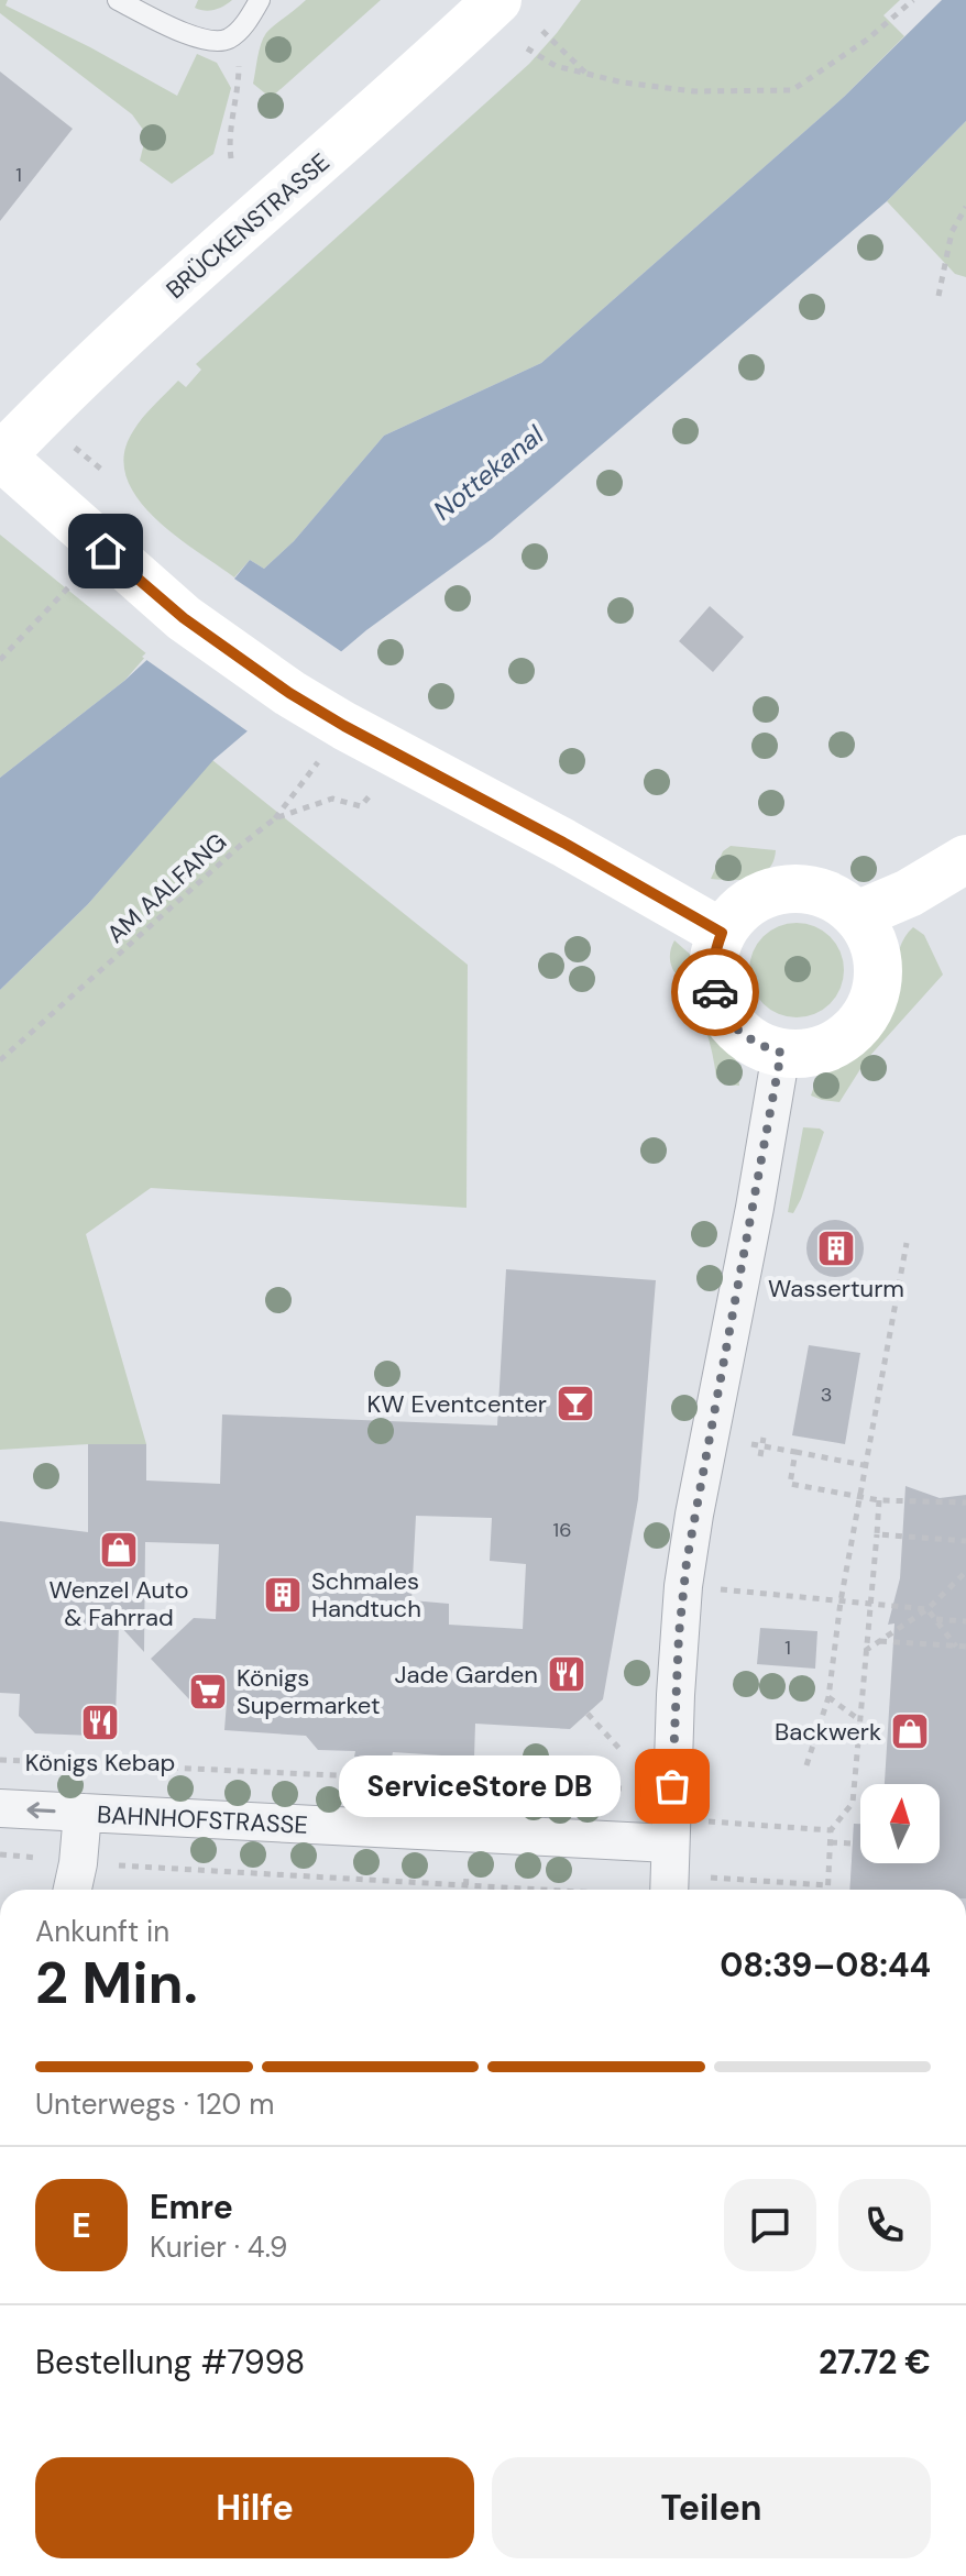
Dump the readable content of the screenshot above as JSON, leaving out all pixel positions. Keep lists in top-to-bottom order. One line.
{"streets":{"main road":["BRÜCKENSTRASSE"],"street":["BAHNHOFSTRASSE"],"path":["AM AALFANG"]},"water":["Nottekanal"],"places":{"building":["Wasserturm","Schmales Handtuch"],"bar":["KW Eventcenter"],"shop":["Wenzel Auto & Fahrrad","Backwerk"],"restaurant":["Jade Garden","Königs Kebap"],"supermarket":["Königs Supermarket"],"other":["ServiceStore DB"]},"house_numbers":["1","3","16","1"],"north":"top","page":{"bubble":"ServiceStore DB","heading":["2 Min.","Ankunft in","08:39–08:44"],"panel":["Emre","Kurier · 4.9","Bestellung #7998","27.72 €"],"bar":"Unterwegs · 120 m","round":"E","buttons":["Hilfe","Teilen"]}}
